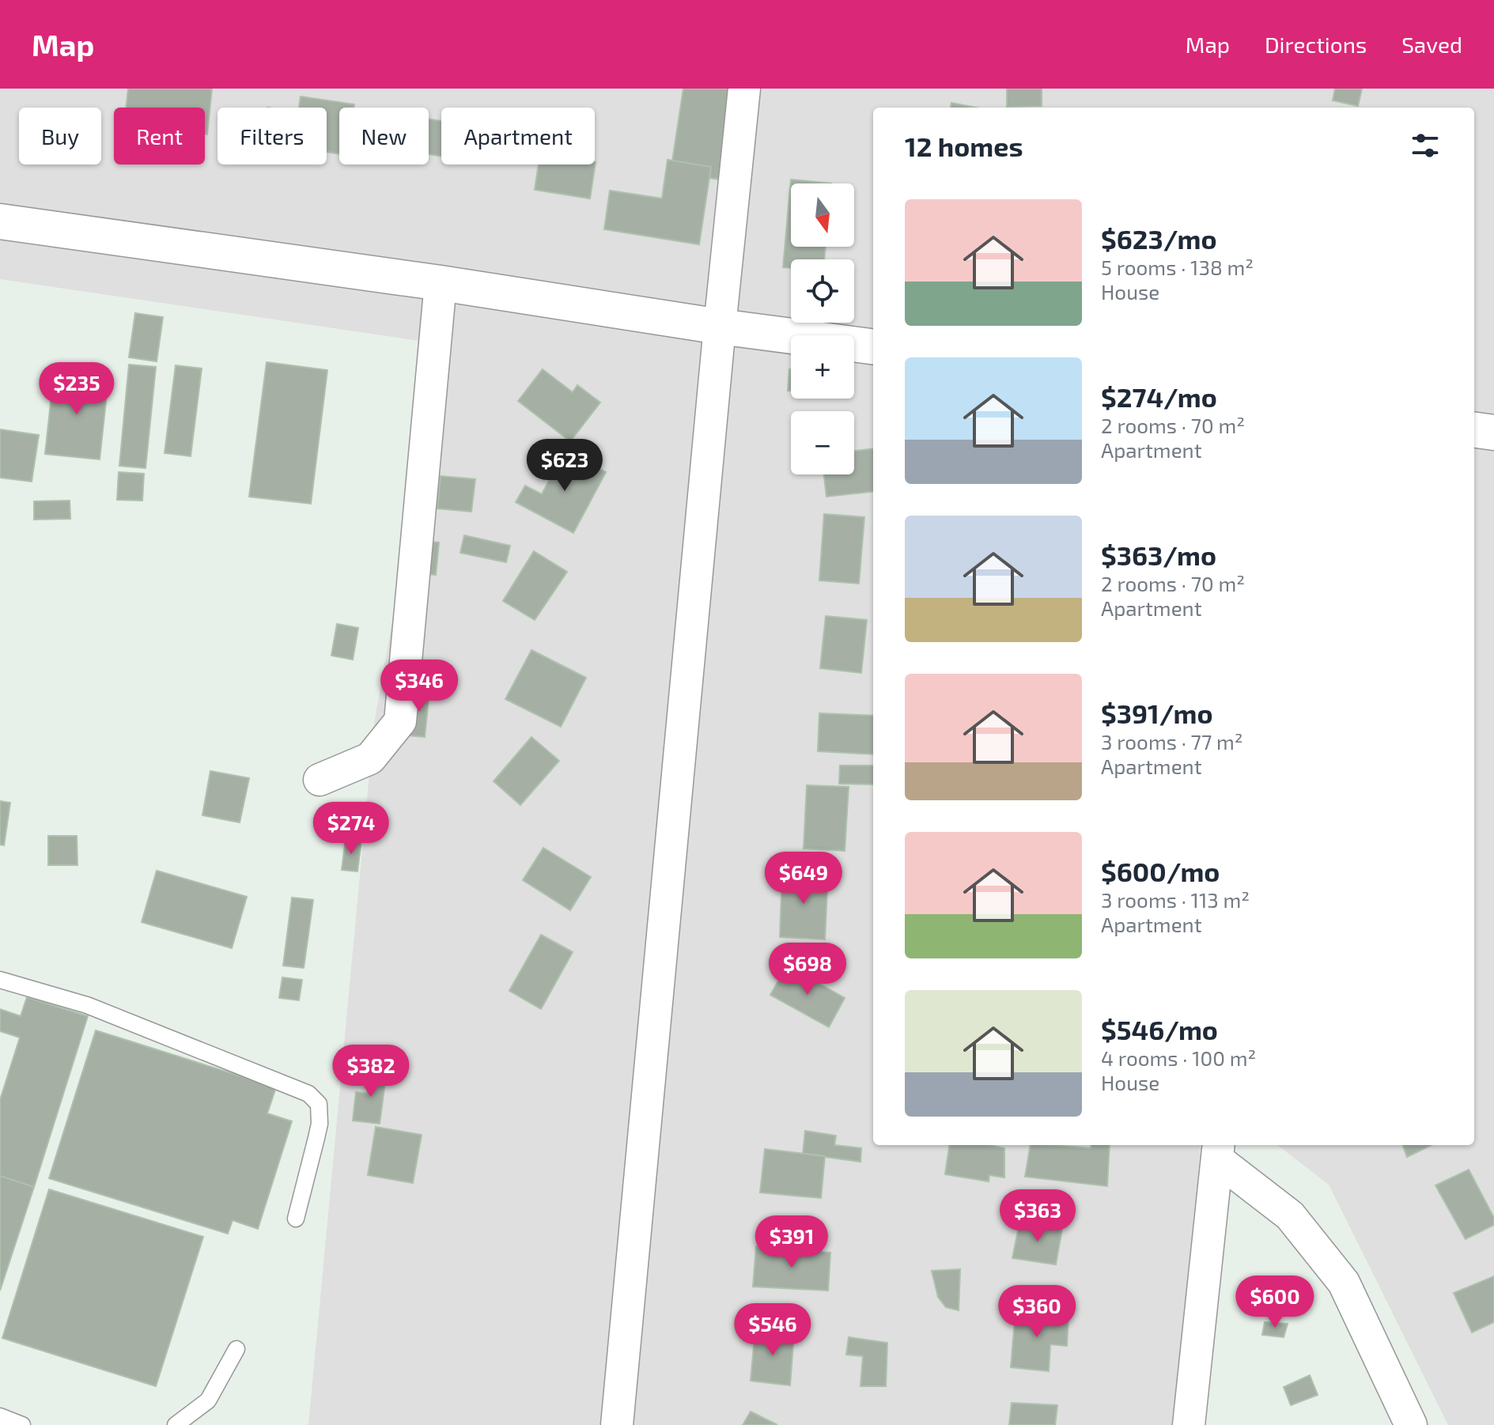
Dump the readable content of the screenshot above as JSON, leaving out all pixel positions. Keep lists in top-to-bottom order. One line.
{"north":"bottom","page":{"header":"Map","nav":["Map","Directions","Saved"],"chip":["Buy","Rent","Filters","New","Apartment"],"heading":"12 homes","map_buttons":["+","−"],"list":[{"name":"$623/mo","note":"5 rooms · 138 m² · House"},{"name":"$274/mo","note":"2 rooms · 70 m² · Apartment"},{"name":"$363/mo","note":"2 rooms · 70 m² · Apartment"},{"name":"$391/mo","note":"3 rooms · 77 m² · Apartment"},{"name":"$600/mo","note":"3 rooms · 113 m² · Apartment"},{"name":"$546/mo","note":"4 rooms · 100 m² · House"}],"price":["$235","$623","$346","$274","$649","$698","$382","$363","$391","$600","$360","$546"]}}
